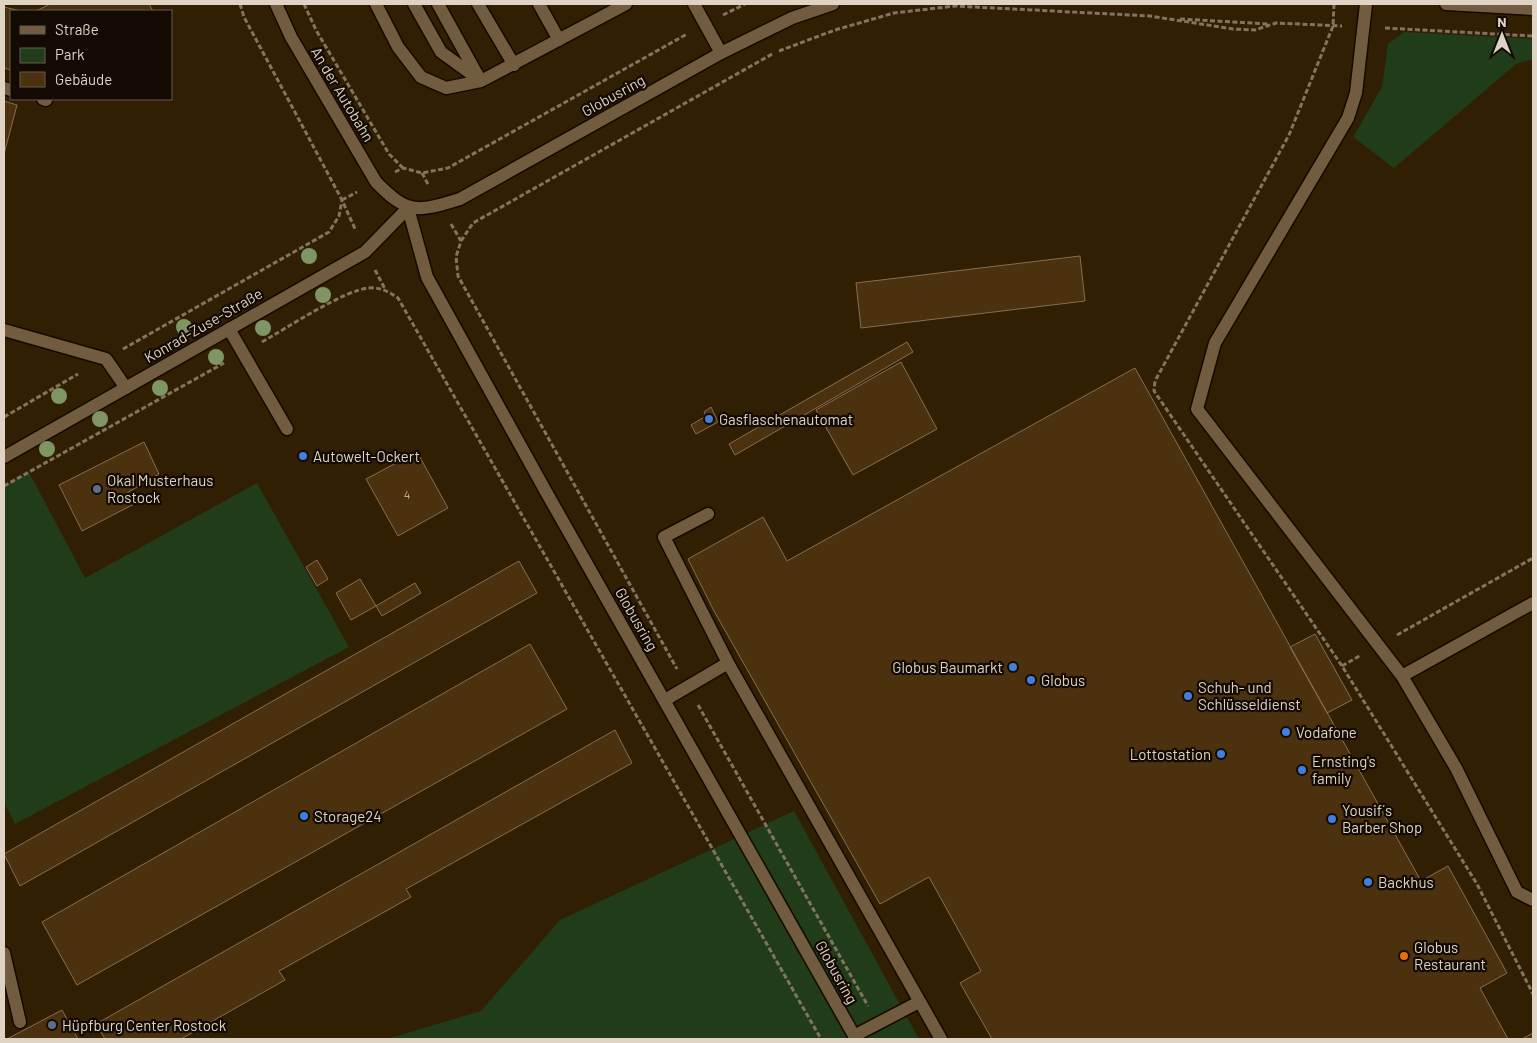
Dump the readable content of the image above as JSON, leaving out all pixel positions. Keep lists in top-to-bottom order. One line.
{"streets":{"street":["An der Autobahn","Globusring","Konrad-Zuse-Straße"]},"crossings":[["An der Autobahn","Globusring"],["An der Autobahn","Konrad-Zuse-Straße"],["Globusring","Konrad-Zuse-Straße"]],"places":["Gasflaschenautomat","Autowelt-Ockert","Okal Musterhaus Rostock","Globus Baumarkt","Globus","Schuh- und Schlüsseldienst","Vodafone","Lottostation","Ernsting's family","Storage24","Yousif´s Barber Shop","Backhus","Globus Restaurant","Hüpfburg Center Rostock"],"house_numbers":["4"],"legend":["Straße","Park","Gebäude"],"north":"top"}
